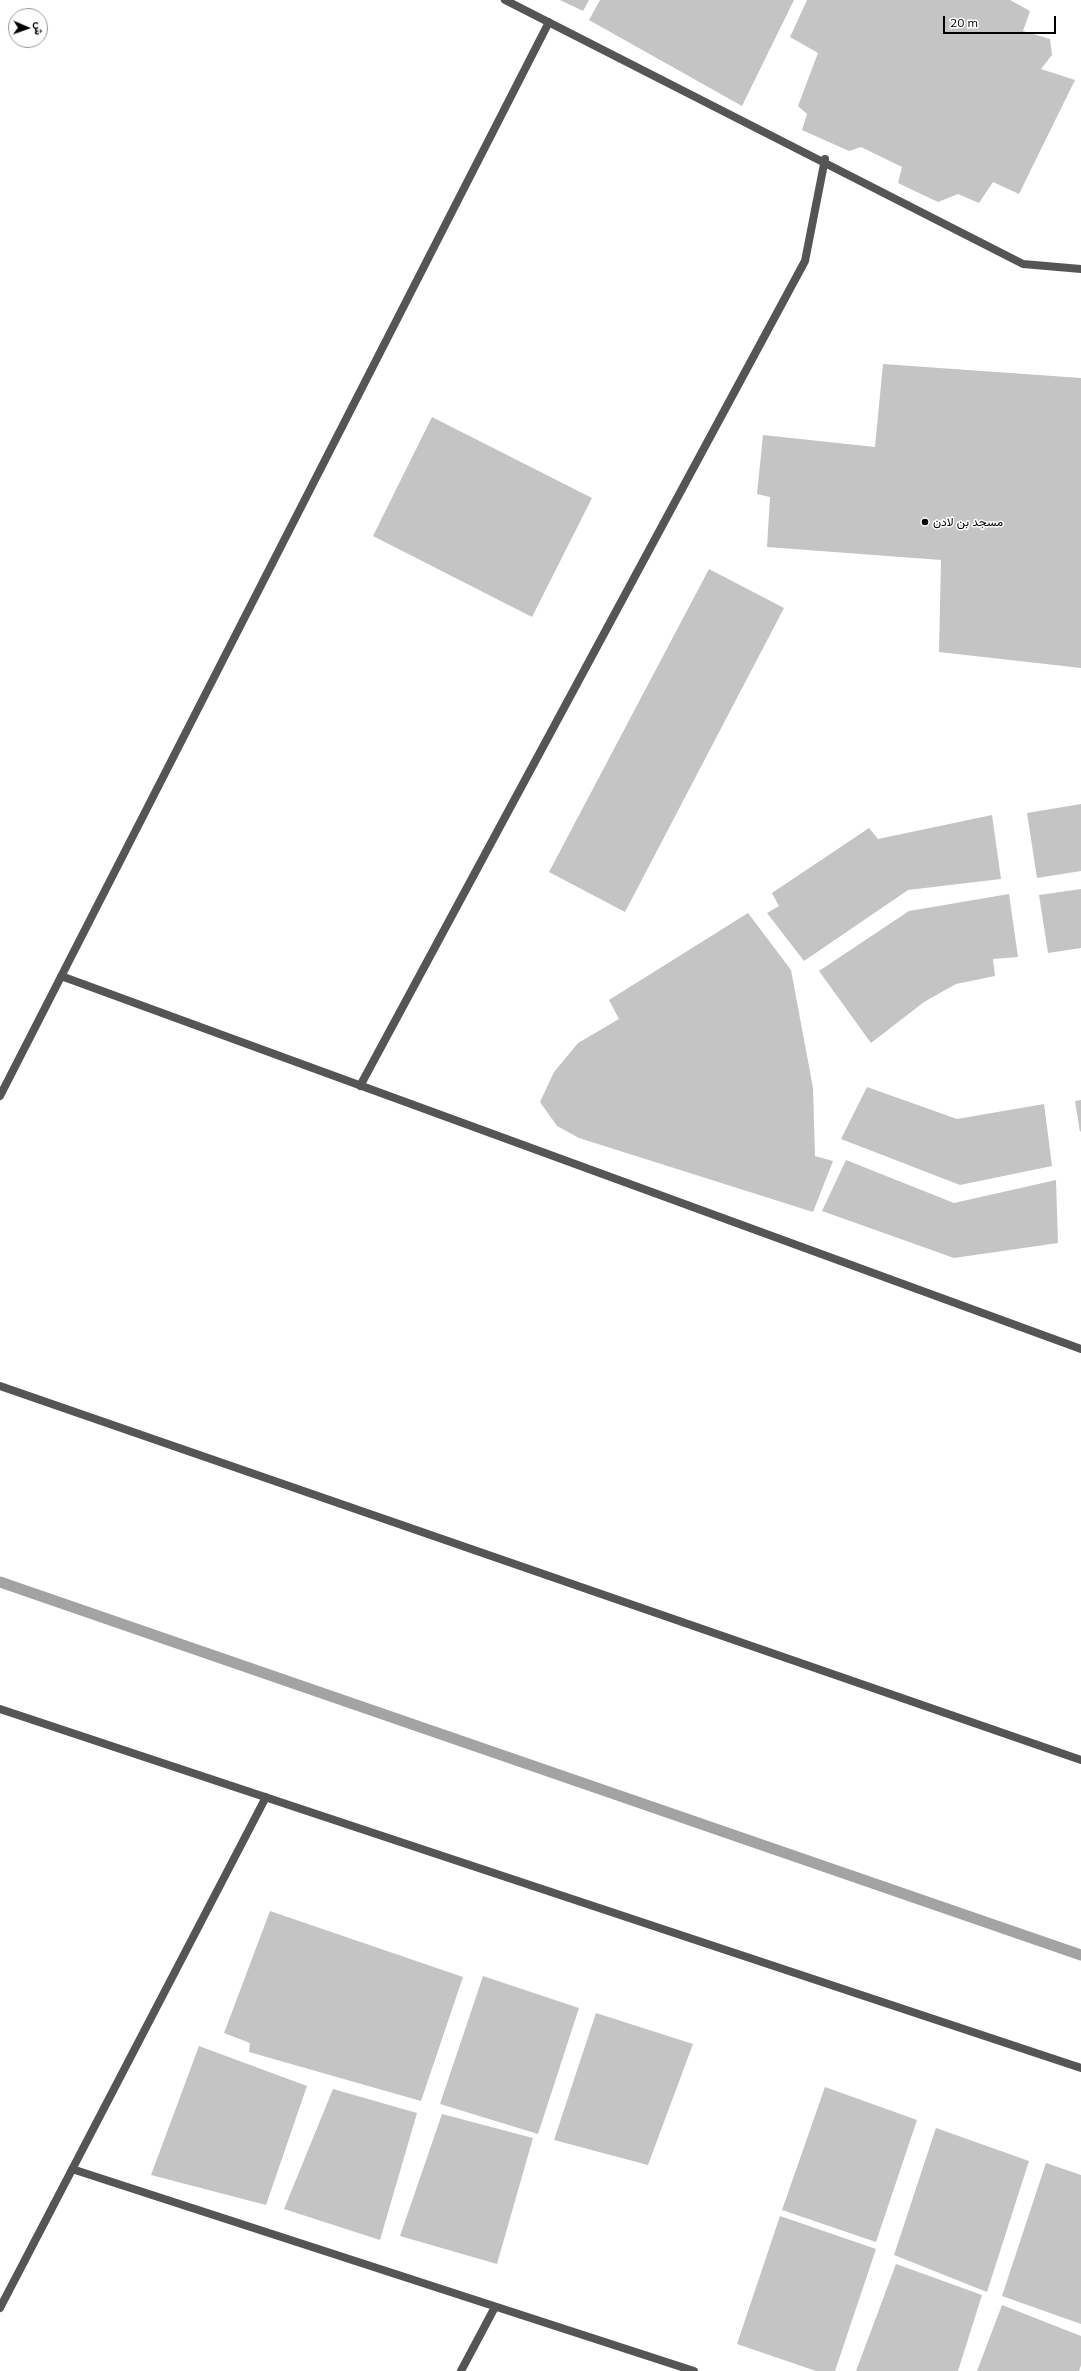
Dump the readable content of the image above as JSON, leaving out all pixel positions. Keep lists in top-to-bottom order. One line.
{"places":["مسجد بن لادن"],"scale_bar":"20 m","north":"right"}
